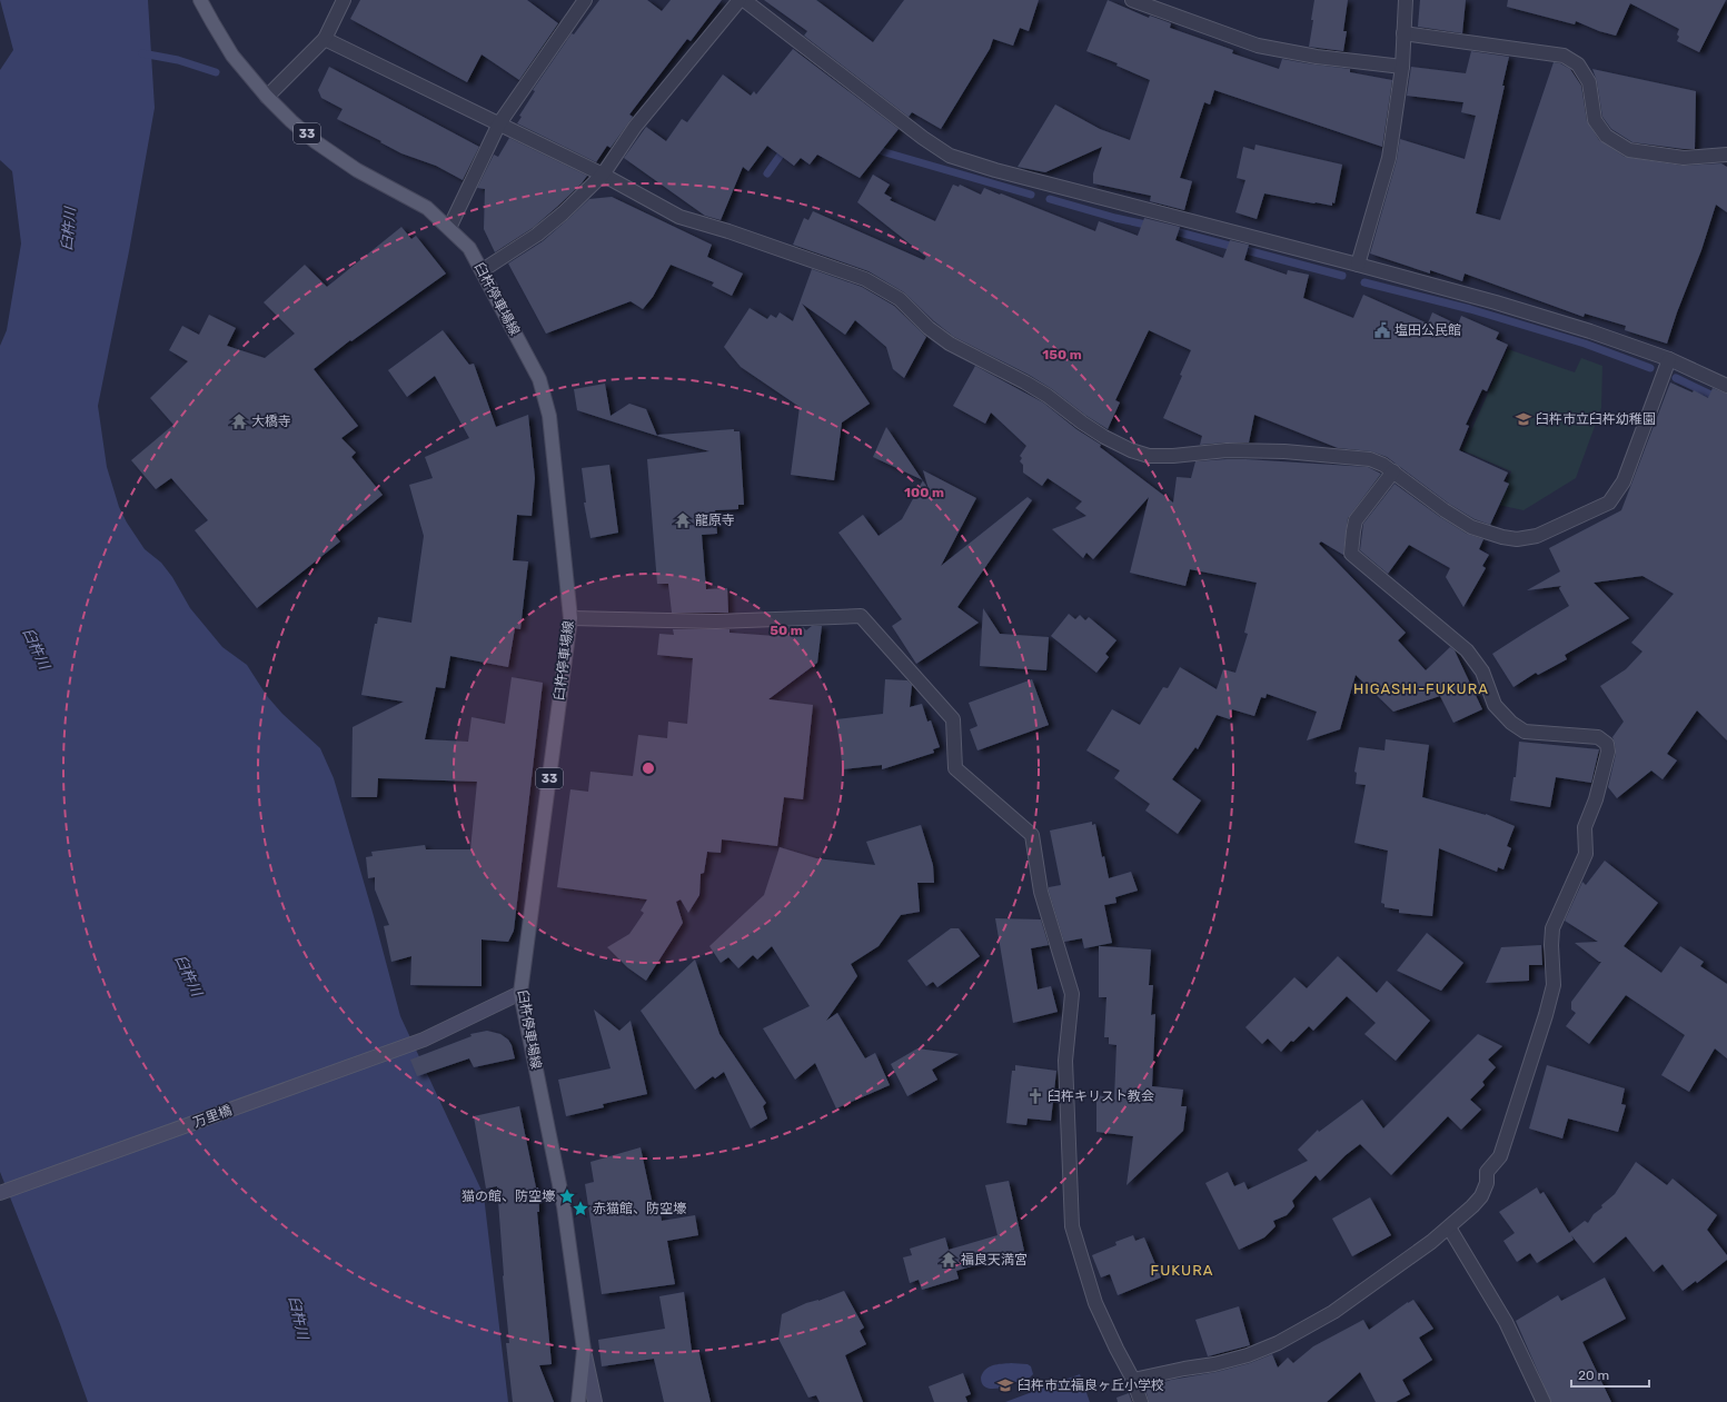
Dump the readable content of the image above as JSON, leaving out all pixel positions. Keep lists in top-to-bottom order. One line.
{"streets":{"main road":["33","臼杵停車場線"],"street":["万里橋"]},"crossings":[["臼杵停車場線","万里橋"]],"districts":["HIGASHI-FUKURA","FUKURA"],"water":["臼杵川"],"places":{"public building":["塩田公民館"],"school or university":["臼杵市立臼杵幼稚園","臼杵市立福良ヶ丘小学校"],"temple":["大橋寺","龍原寺","福良天満宮"],"church":["臼杵キリスト教会"],"place":["猫の館、防空壕","赤猫館、防空壕"]},"scale_bar":"20 m","rings":["150 m","100 m","50 m"]}
